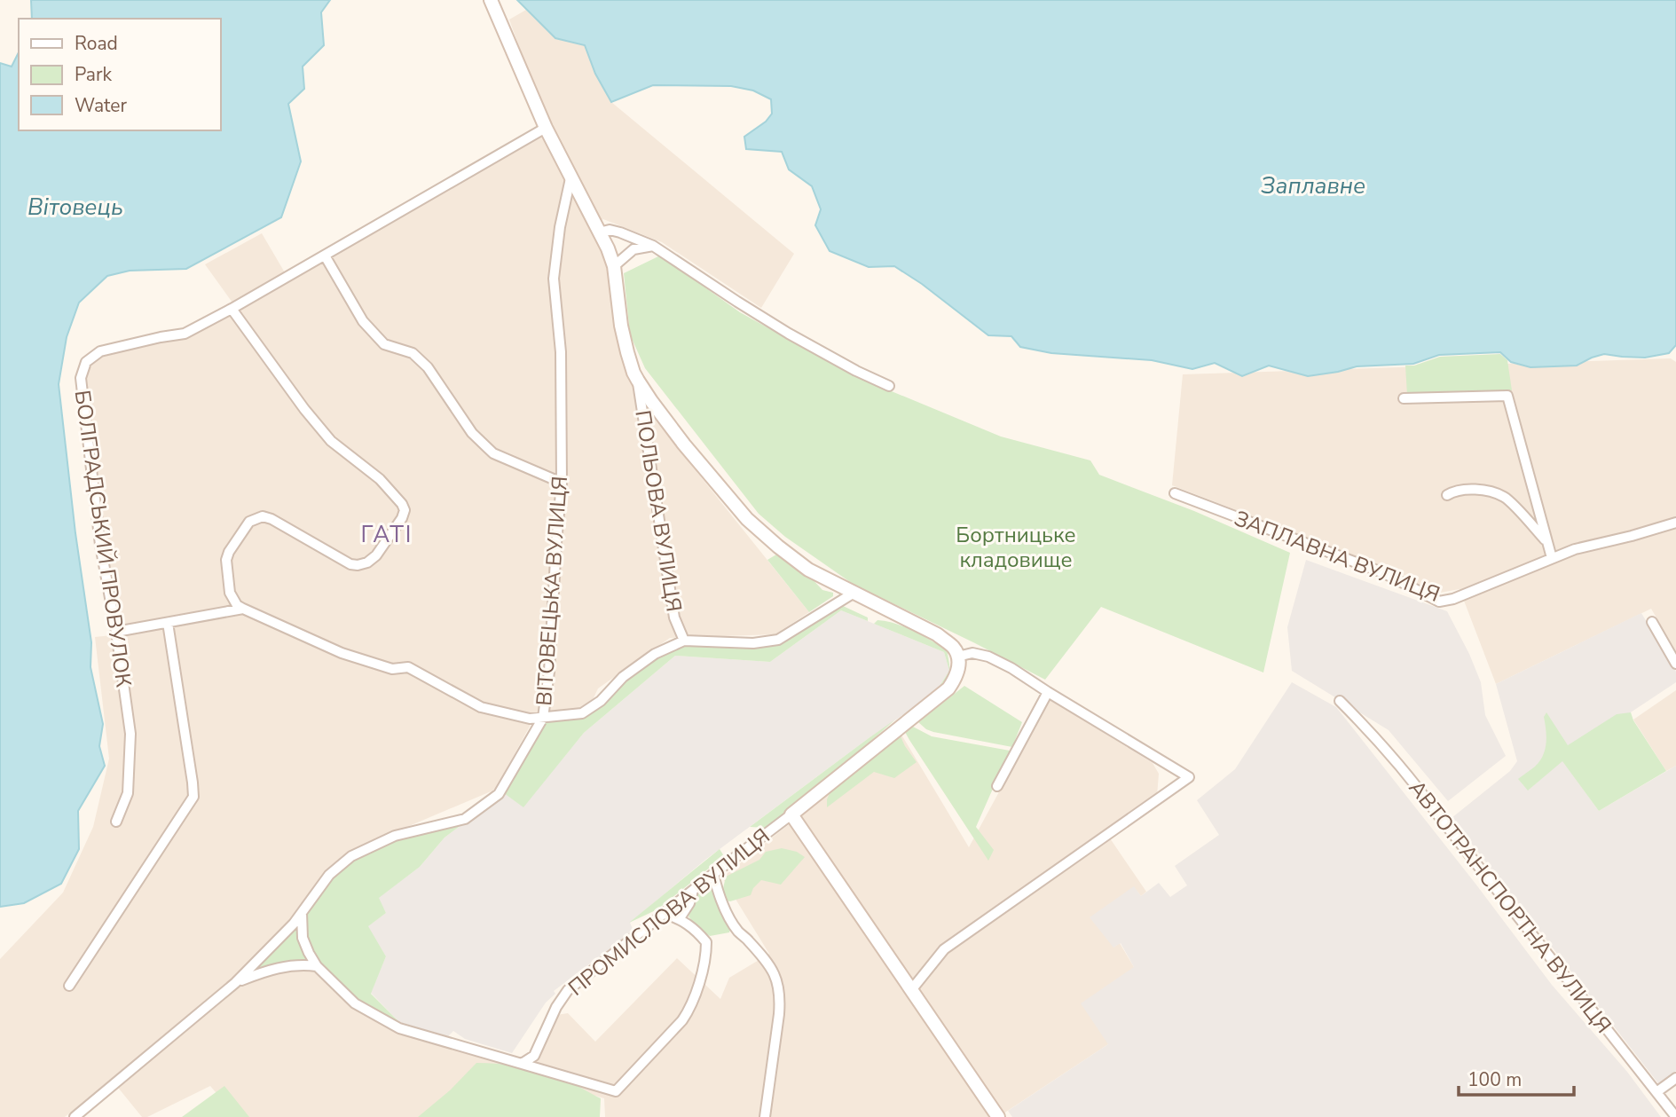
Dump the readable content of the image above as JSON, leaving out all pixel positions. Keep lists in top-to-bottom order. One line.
{"streets":{"street":["ПОЛЬОВА ВУЛИЦЯ","БОЛГРАДСЬКИЙ ПРОВУЛОК","ЗАПЛАВНА ВУЛИЦЯ","ВІТОВЕЦЬКА ВУЛИЦЯ","АВТОТРАНСПОРТНА ВУЛИЦЯ","ПРОМИСЛОВА ВУЛИЦЯ"]},"districts":["ГАТІ"],"water":["Заплавне","Вітовець"],"parks":["Бортницьке кладовище"],"legend":["Road","Park","Water"],"scale_bar":"100 m"}
